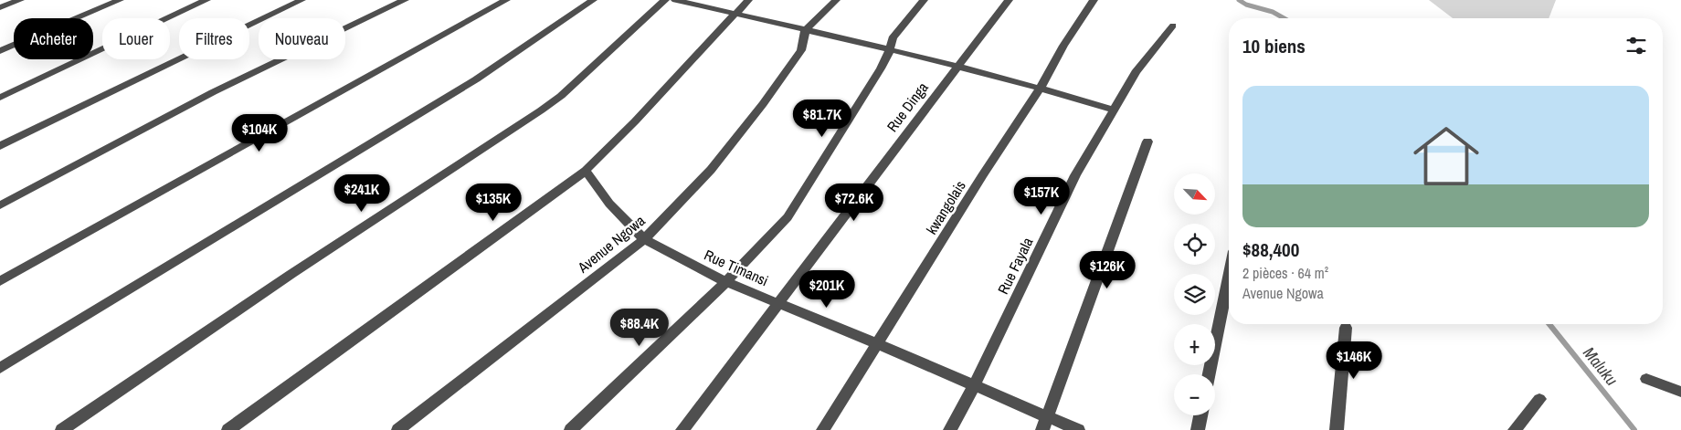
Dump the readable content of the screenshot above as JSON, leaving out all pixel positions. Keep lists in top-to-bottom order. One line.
{"streets":{"street":["Rue Dinga","kwangolais","Avenue Ngowa","Rue Fayala","Rue Timansi"]},"crossings":[["Rue Dinga","Rue Timansi"],["kwangolais","Rue Timansi"],["Avenue Ngowa","Rue Timansi"],["Rue Fayala","Rue Timansi"]],"water":["Maluku"],"north":"bottom right","page":{"chip":["Acheter","Louer","Filtres","Nouveau"],"heading":"10 biens","list":[{"name":"$88,400","note":"2 pièces · 64 m² · Avenue Ngowa"}],"price":["$81.7K","$104K","$241K","$157K","$135K","$72.6K","$126K","$201K","$88.4K","$146K"],"map_buttons":["+","−"]}}
